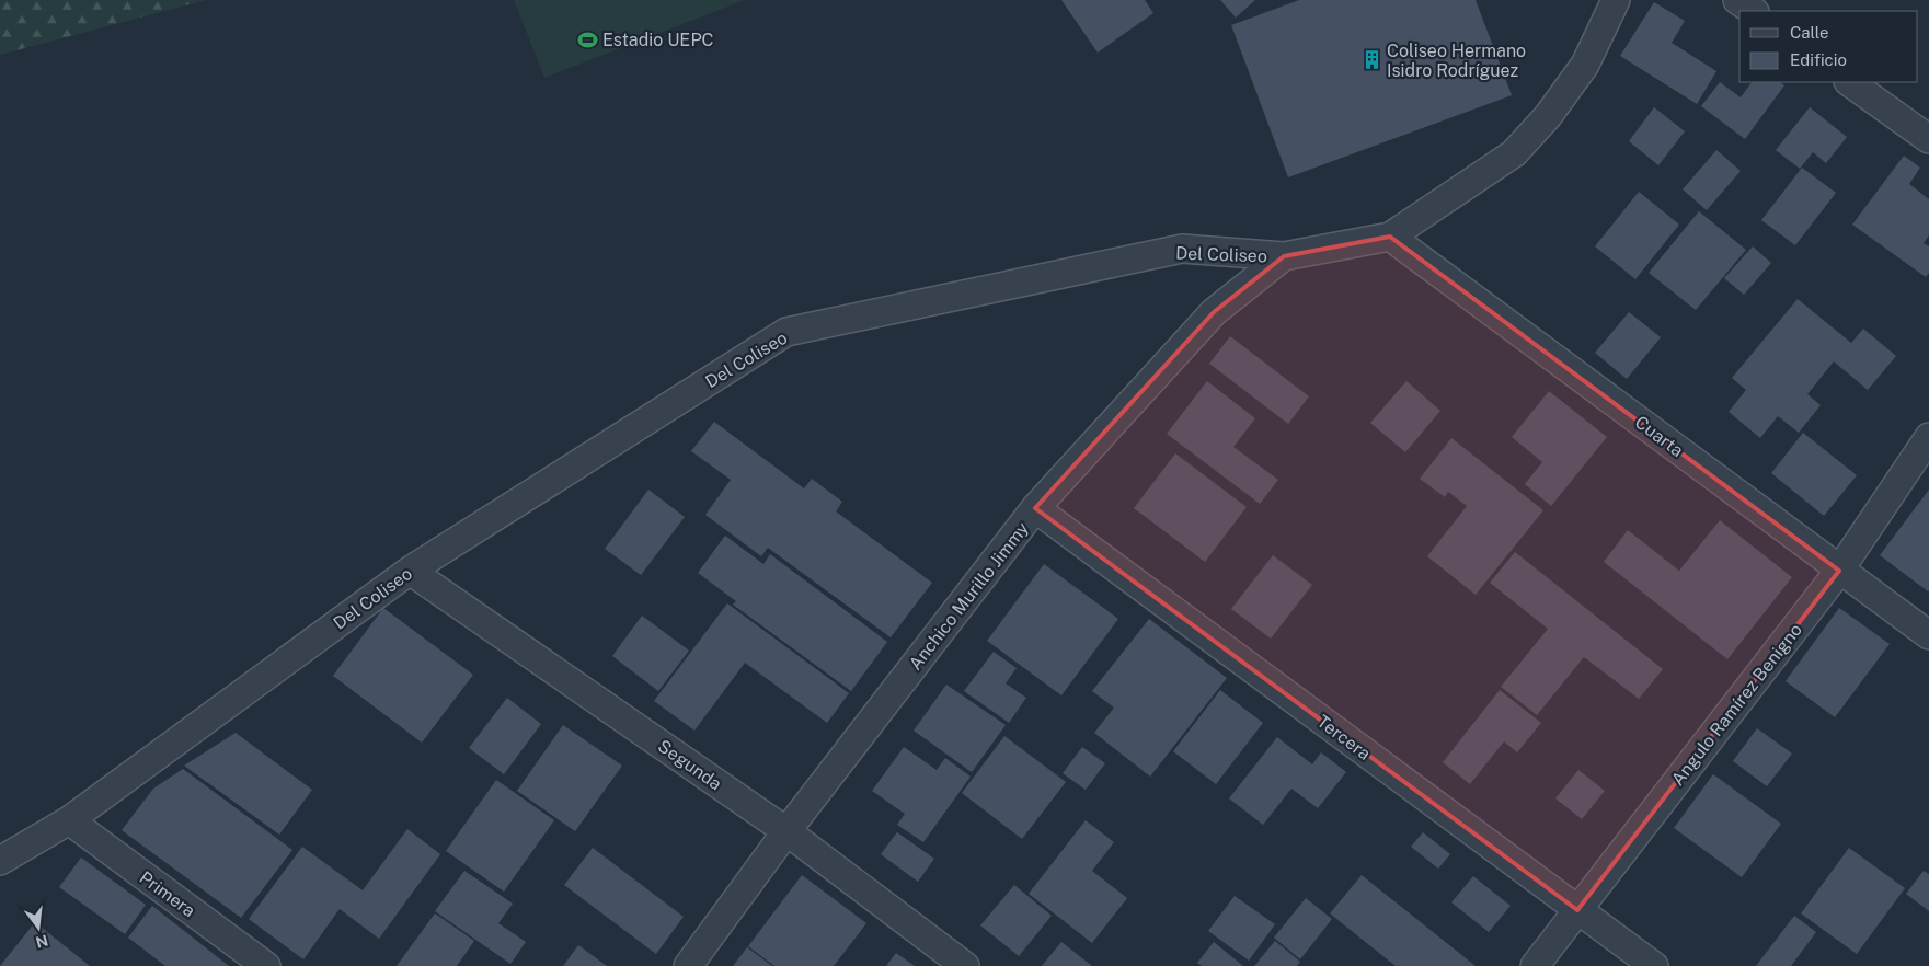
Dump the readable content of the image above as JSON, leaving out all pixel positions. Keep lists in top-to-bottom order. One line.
{"streets":{"street":["Del Coliseo","Cuarta","Anchico Murillo Jimmy","Angulo Ramírez Benigno","Tercera","Segunda","Primera"]},"crossings":[["Del Coliseo","Cuarta"],["Del Coliseo","Anchico Murillo Jimmy"],["Del Coliseo","Segunda"],["Del Coliseo","Primera"],["Cuarta","Angulo Ramírez Benigno"],["Anchico Murillo Jimmy","Tercera"],["Anchico Murillo Jimmy","Segunda"],["Angulo Ramírez Benigno","Tercera"]],"places":{"sports":["Estadio UEPC"],"building":["Coliseo Hermano Isidro Rodríguez"]},"legend":["Calle","Edificio"],"north":"bottom"}
